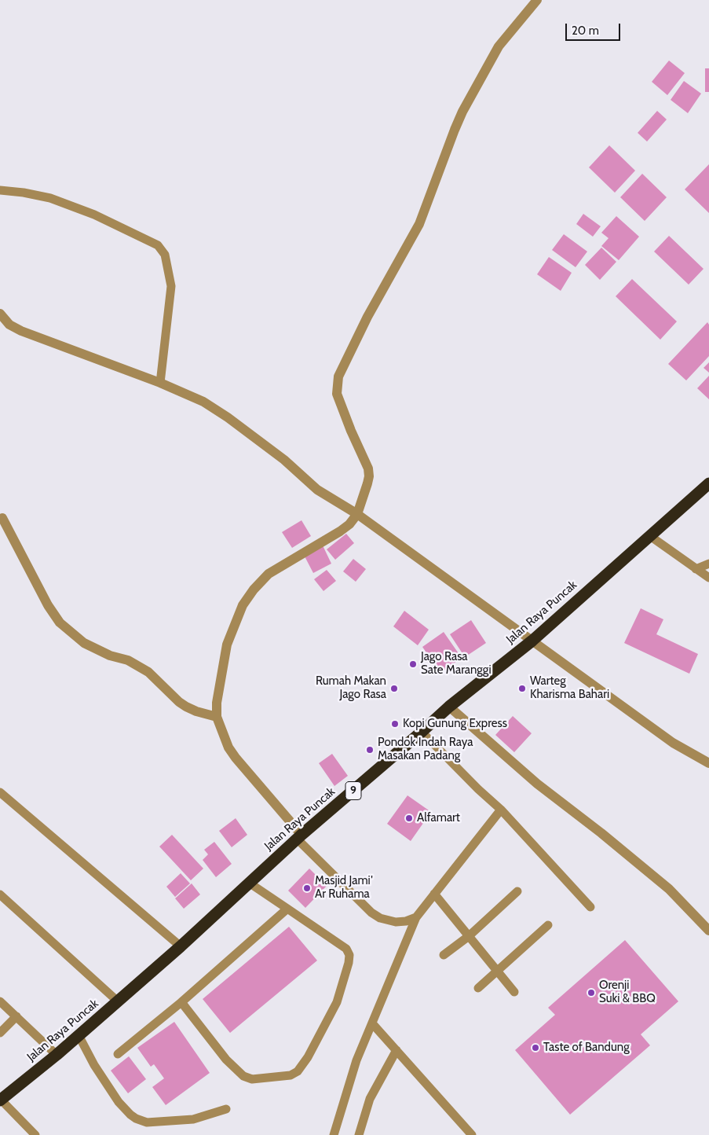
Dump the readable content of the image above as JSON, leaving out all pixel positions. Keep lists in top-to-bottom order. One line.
{"streets":{"highway":["Jalan Raya Puncak","9"]},"places":["Jago Rasa Sate Maranggi","Rumah Makan Jago Rasa","Warteg Kharisma Bahari","Kopi Gunung Express","Pondok Indah Raya Masakan Padang","Alfamart","Masjid Jami' Ar Ruhama","Orenji Suki & BBQ","Taste of Bandung"],"scale_bar":"20 m"}
